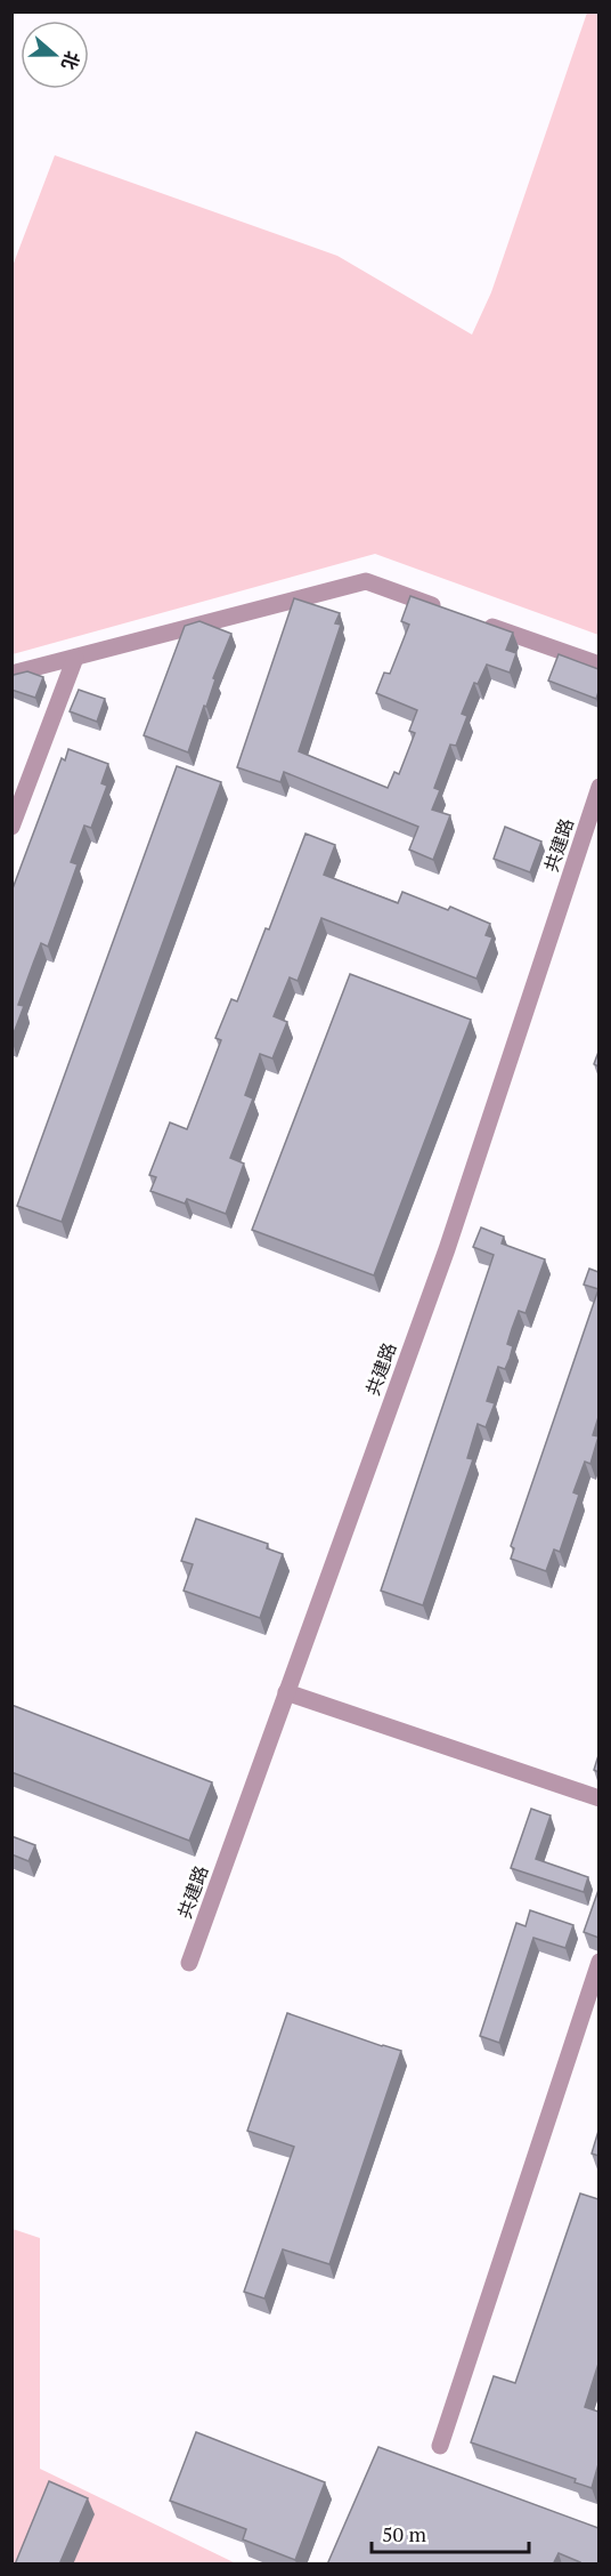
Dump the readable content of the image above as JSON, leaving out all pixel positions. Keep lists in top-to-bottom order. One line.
{"streets":{"street":["共建路"]},"scale_bar":"50 m","north":"right"}
